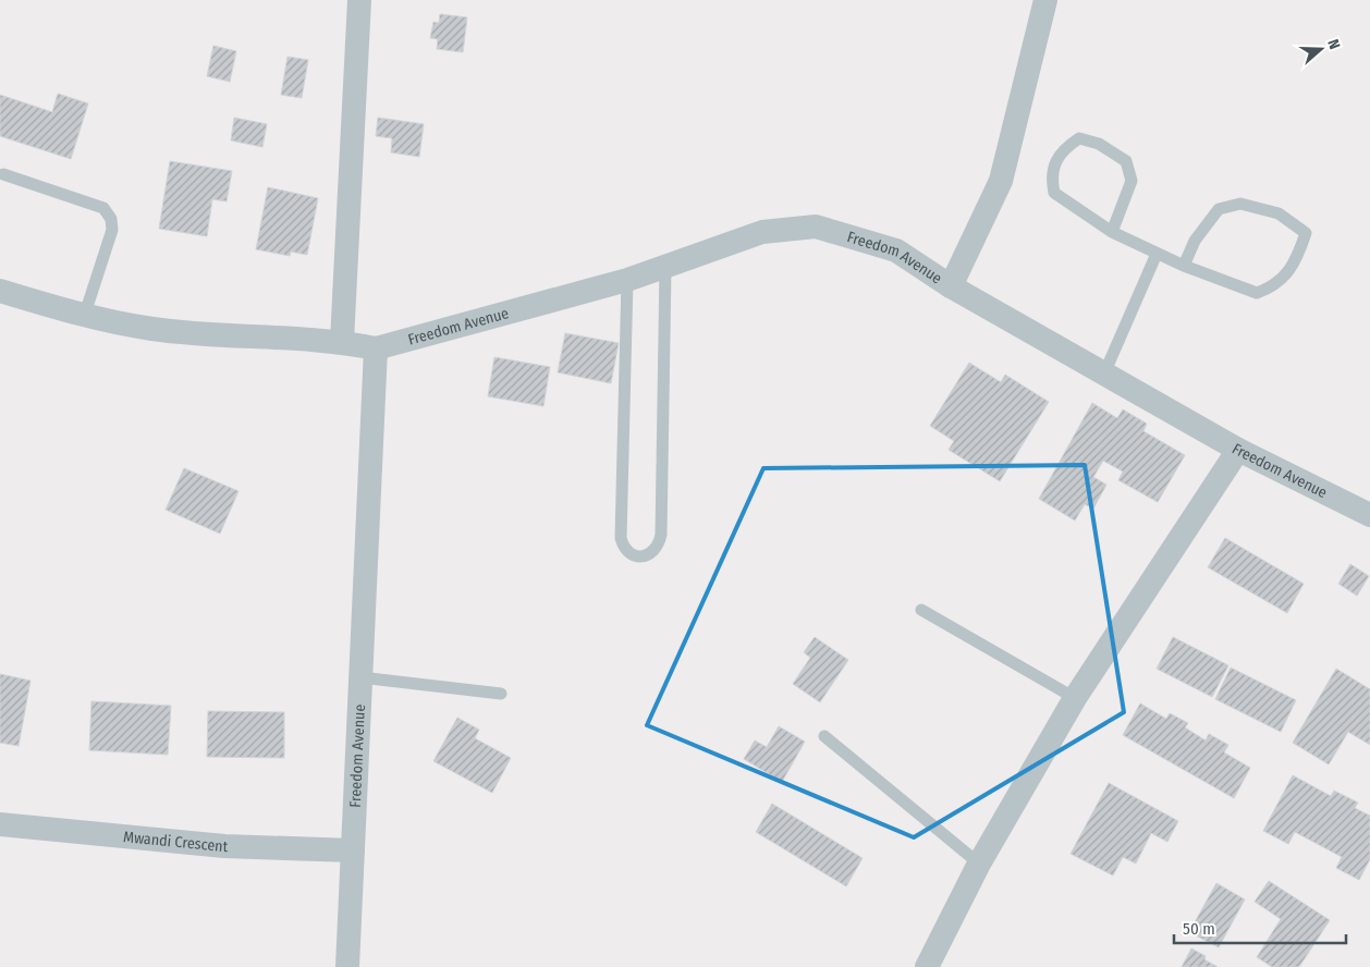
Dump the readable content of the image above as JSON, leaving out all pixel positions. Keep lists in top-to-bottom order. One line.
{"streets":{"street":["Freedom Avenue","Mwandi Crescent"]},"crossings":[["Freedom Avenue","Mwandi Crescent"]],"scale_bar":"50 m","north":"right"}
